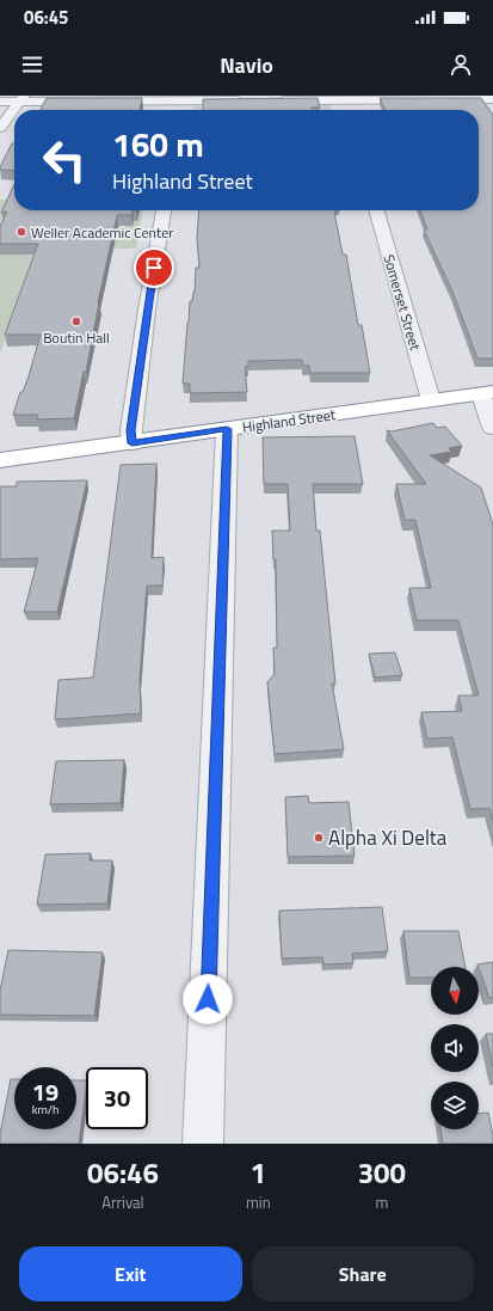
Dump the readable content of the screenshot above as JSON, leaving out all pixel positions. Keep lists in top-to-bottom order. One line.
{"streets":{"highway":["Highland Street"],"street":["Somerset Street"]},"crossings":[["Somerset Street","Highland Street"]],"places":["Weller Academic Center","Boutin Hall","Alpha Xi Delta"],"north":"bottom","page":{"status":"06:45","header":"Navio","turn":["160 m","Highland Street"],"speed":"19 km/h","limit":"30","eta":["06:46","Arrival","1","min","300","m"],"buttons":["Exit","Share"]}}
